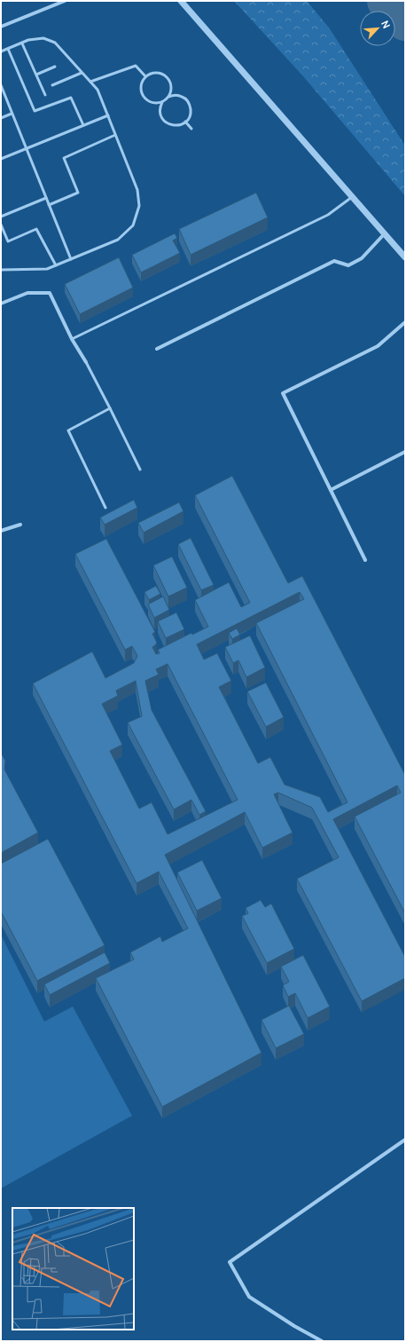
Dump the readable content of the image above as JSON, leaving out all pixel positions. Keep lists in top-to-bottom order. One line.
{"north":"top right"}
